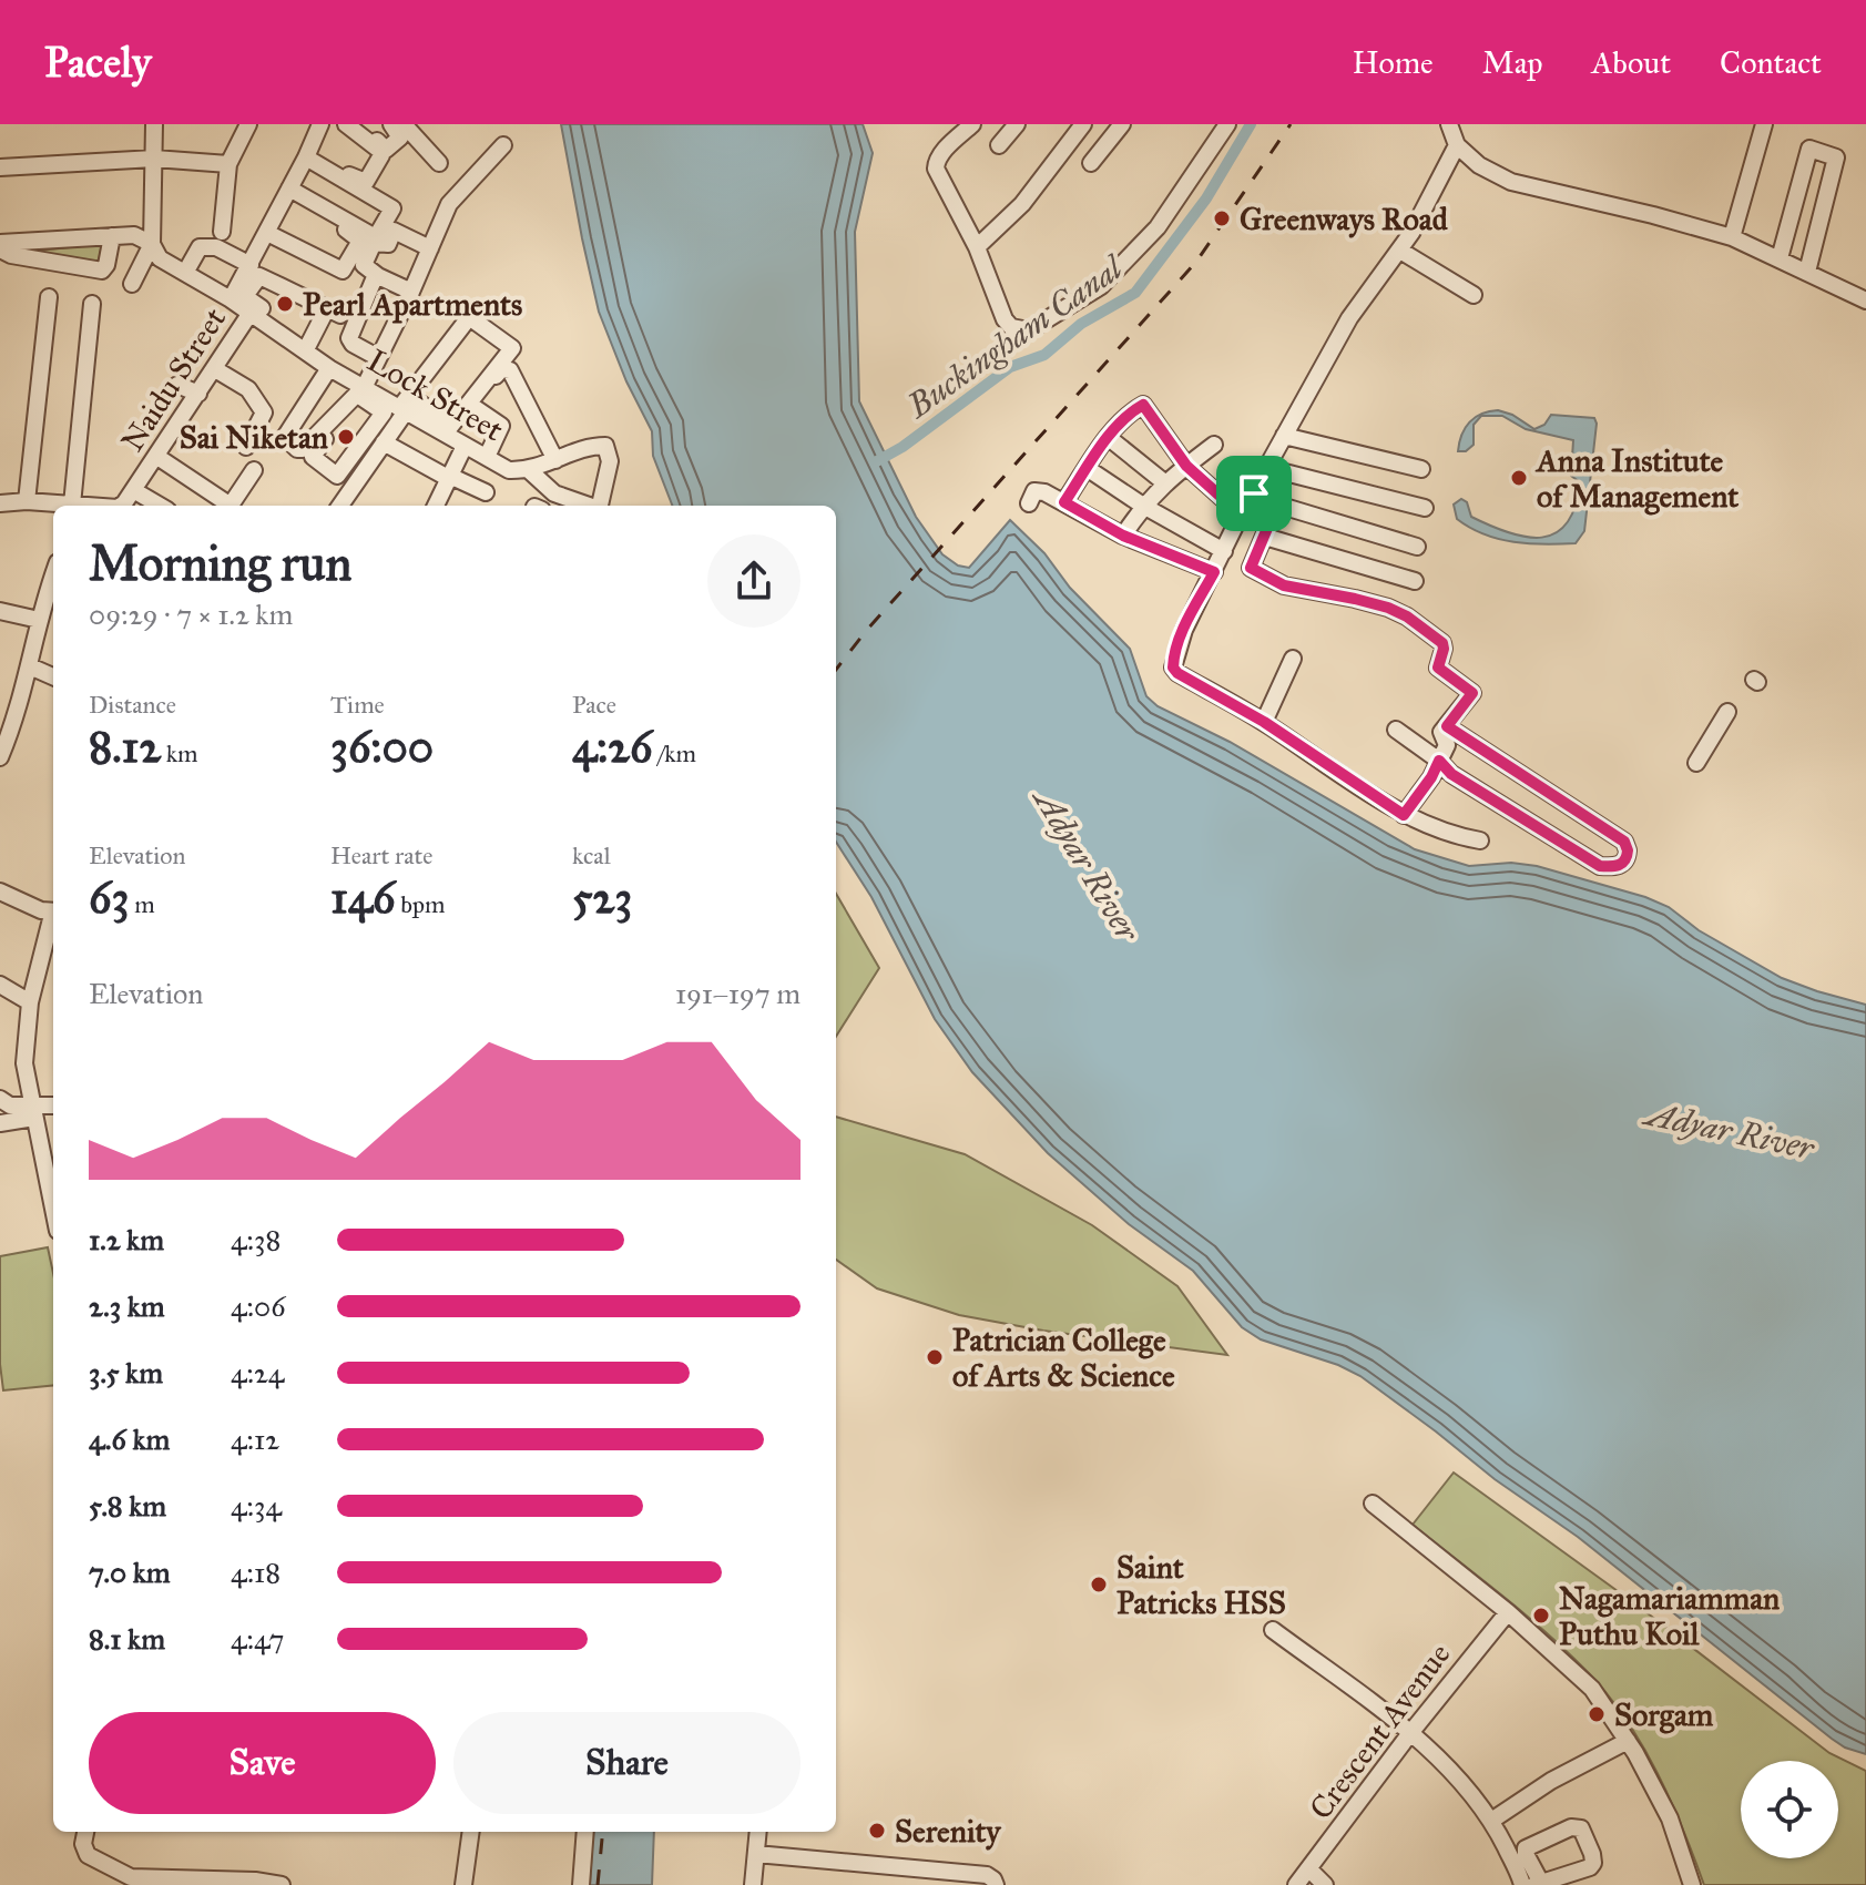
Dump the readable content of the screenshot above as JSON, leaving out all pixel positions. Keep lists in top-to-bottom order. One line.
{"streets":{"street":["Naidu Street","Lock Street","Crescent Avenue"]},"crossings":[["Naidu Street","Lock Street"]],"water":["Buckingham Canal","Adyar River"],"places":["Greenways Road","Pearl Apartments","Sai Niketan","Anna Institute of Management","Patrician College of Arts & Science","Saint Patricks HSS","Nagamariamman Puthu Koil","Sorgam","Serenity"],"page":{"header":"Pacely","nav":["Home","Map","About","Contact"],"heading":["Morning run","09:29 · 7 × 1.2 km"],"stats":[["Distance","8.12 km"],["Time","36:00"],["Pace","4:26 /km"],["Elevation","63 m"],["Heart rate","146 bpm"],["kcal","523"]],"chart":["Elevation","191–197 m"],"list":[{"name":"1.2 km","note":"4:38"},{"name":"2.3 km","note":"4:06"},{"name":"3.5 km","note":"4:24"},{"name":"4.6 km","note":"4:12"},{"name":"5.8 km","note":"4:34"},{"name":"7.0 km","note":"4:18"},{"name":"8.1 km","note":"4:47"}],"buttons":["Save","Share"]}}
